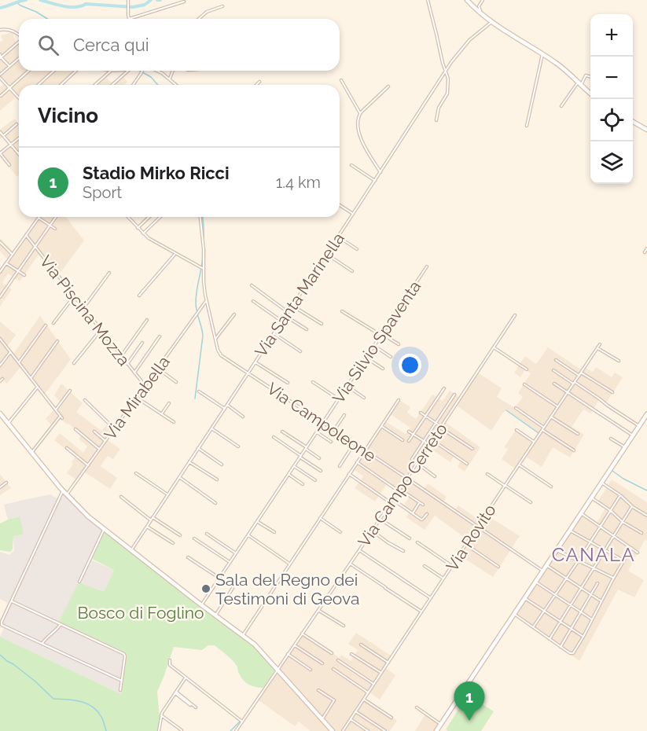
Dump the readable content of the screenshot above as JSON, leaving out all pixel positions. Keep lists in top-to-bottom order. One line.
{"streets":{"street":["Via Santa Marinella","Via Piscina Mozza","Via Silvio Spaventa","Via Mirabella","Via Campoleone","Via Campo Cerreto","Via Rovito"]},"crossings":[["Via Santa Marinella","Via Campoleone"],["Via Piscina Mozza","Via Mirabella"],["Via Silvio Spaventa","Via Campoleone"],["Via Mirabella","Via Campoleone"],["Via Campoleone","Via Campo Cerreto"],["Via Campoleone","Via Rovito"]],"districts":["CANALA"],"parks":["Bosco di Foglino"],"places":["Sala del Regno dei Testimoni di Geova"],"page":{"map_buttons":["+","−"],"search":"Cerca qui","heading":"Vicino","list":[{"mark":"1","name":"Stadio Mirko Ricci","note":"Sport","value":"1.4 km"}],"pins":"1"}}
